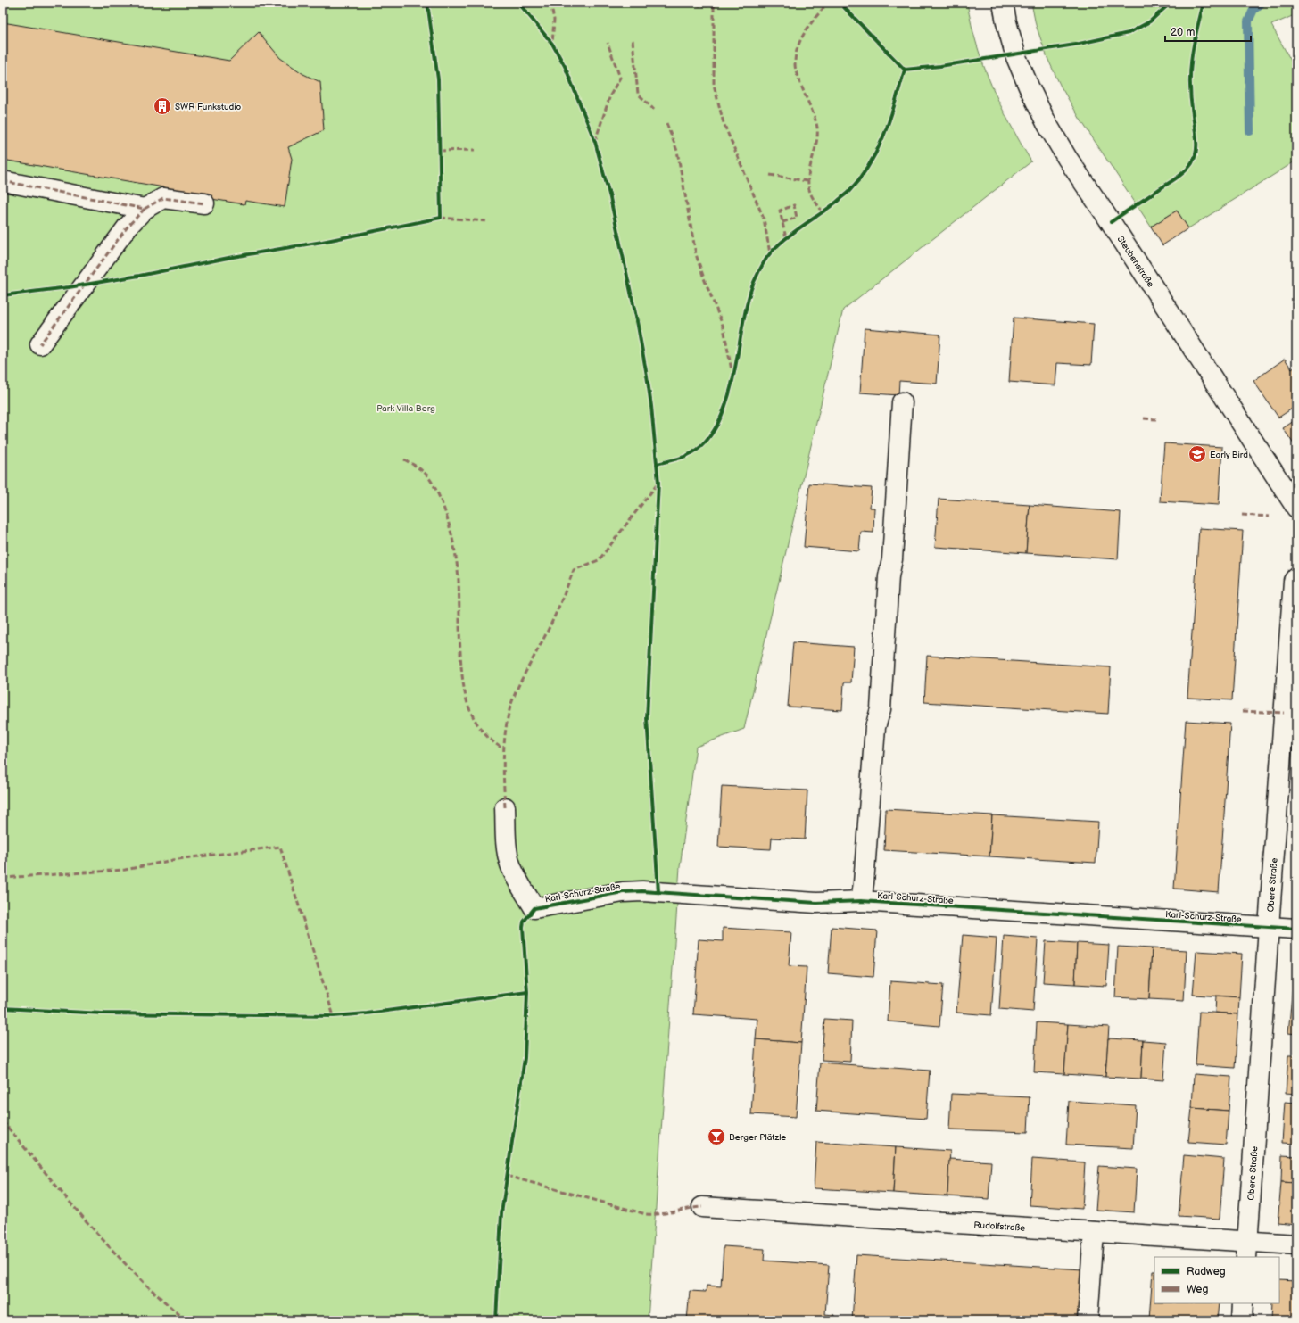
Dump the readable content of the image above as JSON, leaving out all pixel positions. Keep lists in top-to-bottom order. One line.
{"streets":{"street":["Steubenstraße","Obere Straße","Karl-Schurz-Straße","Rudolfstraße"]},"crossings":[["Obere Straße","Karl-Schurz-Straße"],["Obere Straße","Rudolfstraße"]],"parks":["Park Villa Berg"],"places":{"building":["SWR Funkstudio"],"school or university":["Early Bird"],"bar":["Berger Plätzle"]},"legend":["Radweg","Weg"],"scale_bar":"20 m"}
